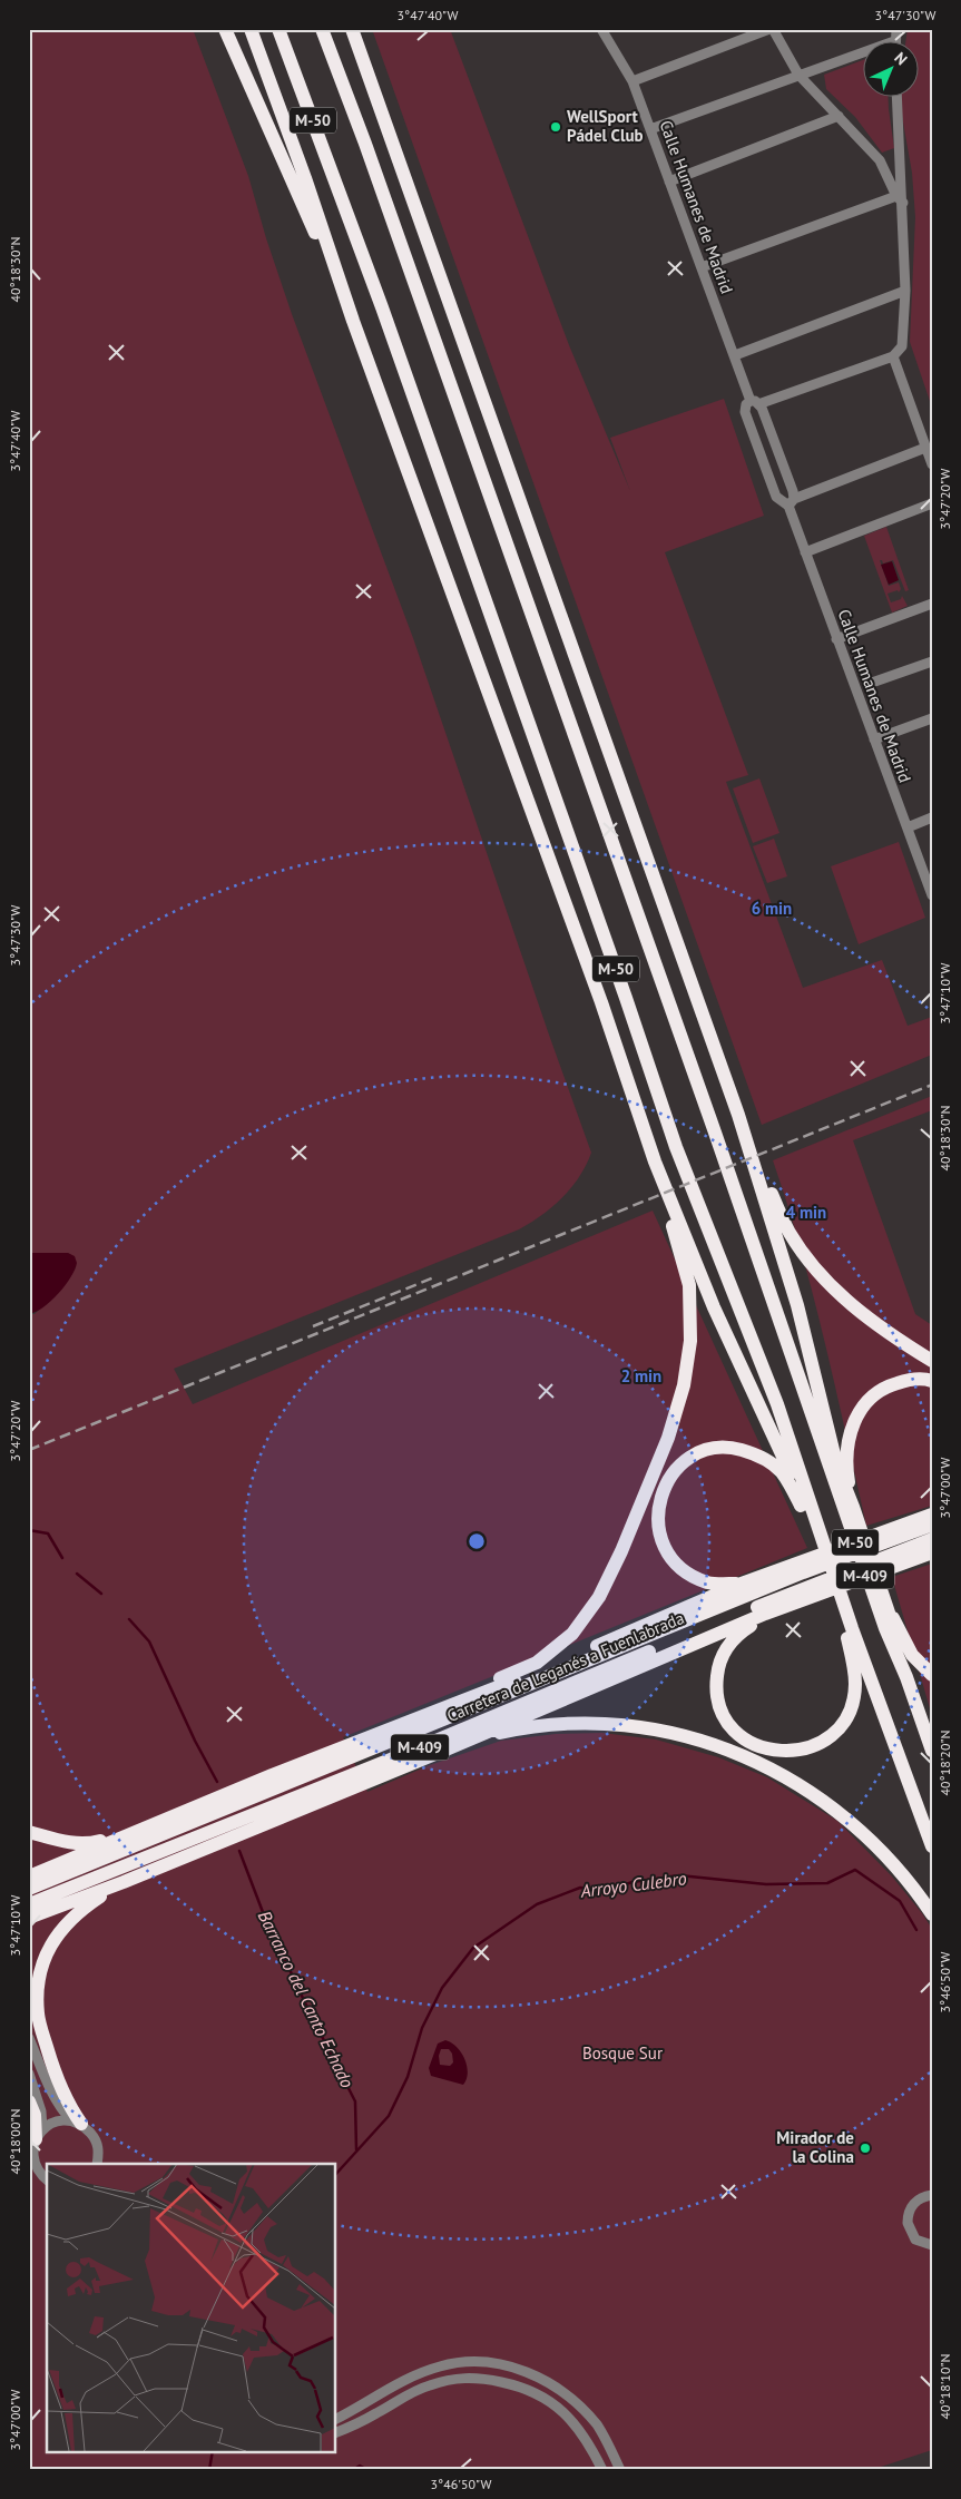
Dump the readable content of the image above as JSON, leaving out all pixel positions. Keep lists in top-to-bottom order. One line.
{"streets":{"highway":["M-50","M-409","Carretera de Leganés a Fuenlabrada"],"street":["Calle Humanes de Madrid"]},"crossings":[["M-409","Carretera de Leganés a Fuenlabrada"]],"water":["Arroyo Culebro","Barranco del Canto Echado"],"parks":["Bosque Sur"],"places":["WellSport Pádel Club","Mirador de la Colina"],"north":"top right","coordinates":["3°47'40\"W","3°47'30\"W","40°18'30\"N","3°47'20\"W","3°47'10\"W","3°47'00\"W","40°18'20\"N","3°46'50\"W","40°18'00\"N","40°18'10\"N"],"rings":["6 min","4 min","2 min"]}
